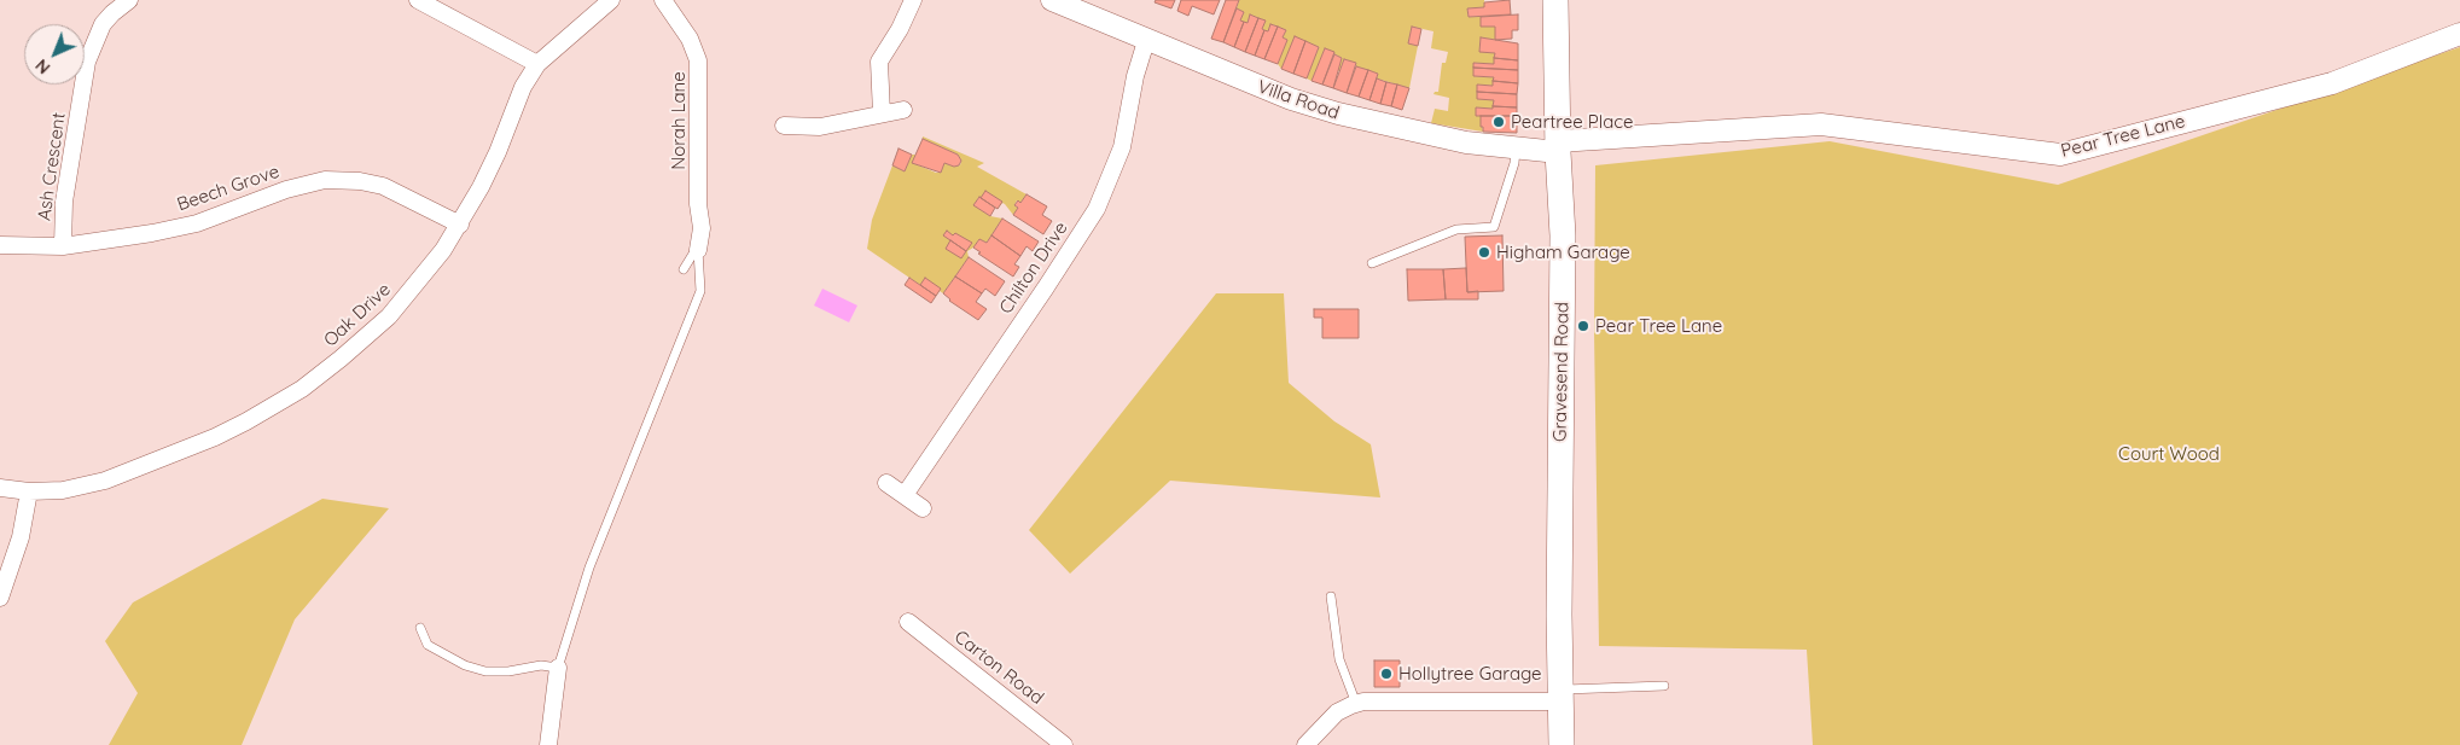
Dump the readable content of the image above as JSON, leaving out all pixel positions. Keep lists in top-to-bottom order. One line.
{"streets":{"main road":["Gravesend Road"],"street":["Villa Road","Norah Lane","Pear Tree Lane","Ash Crescent","Beech Grove","Chilton Drive","Oak Drive","Carton Road"]},"crossings":[["Villa Road","Pear Tree Lane"],["Villa Road","Chilton Drive"],["Villa Road","Gravesend Road"],["Pear Tree Lane","Gravesend Road"],["Ash Crescent","Beech Grove"],["Beech Grove","Oak Drive"]],"parks":["Court Wood"],"places":["Peartree Place","Higham Garage","Pear Tree Lane","Hollytree Garage"],"north":"bottom left"}
